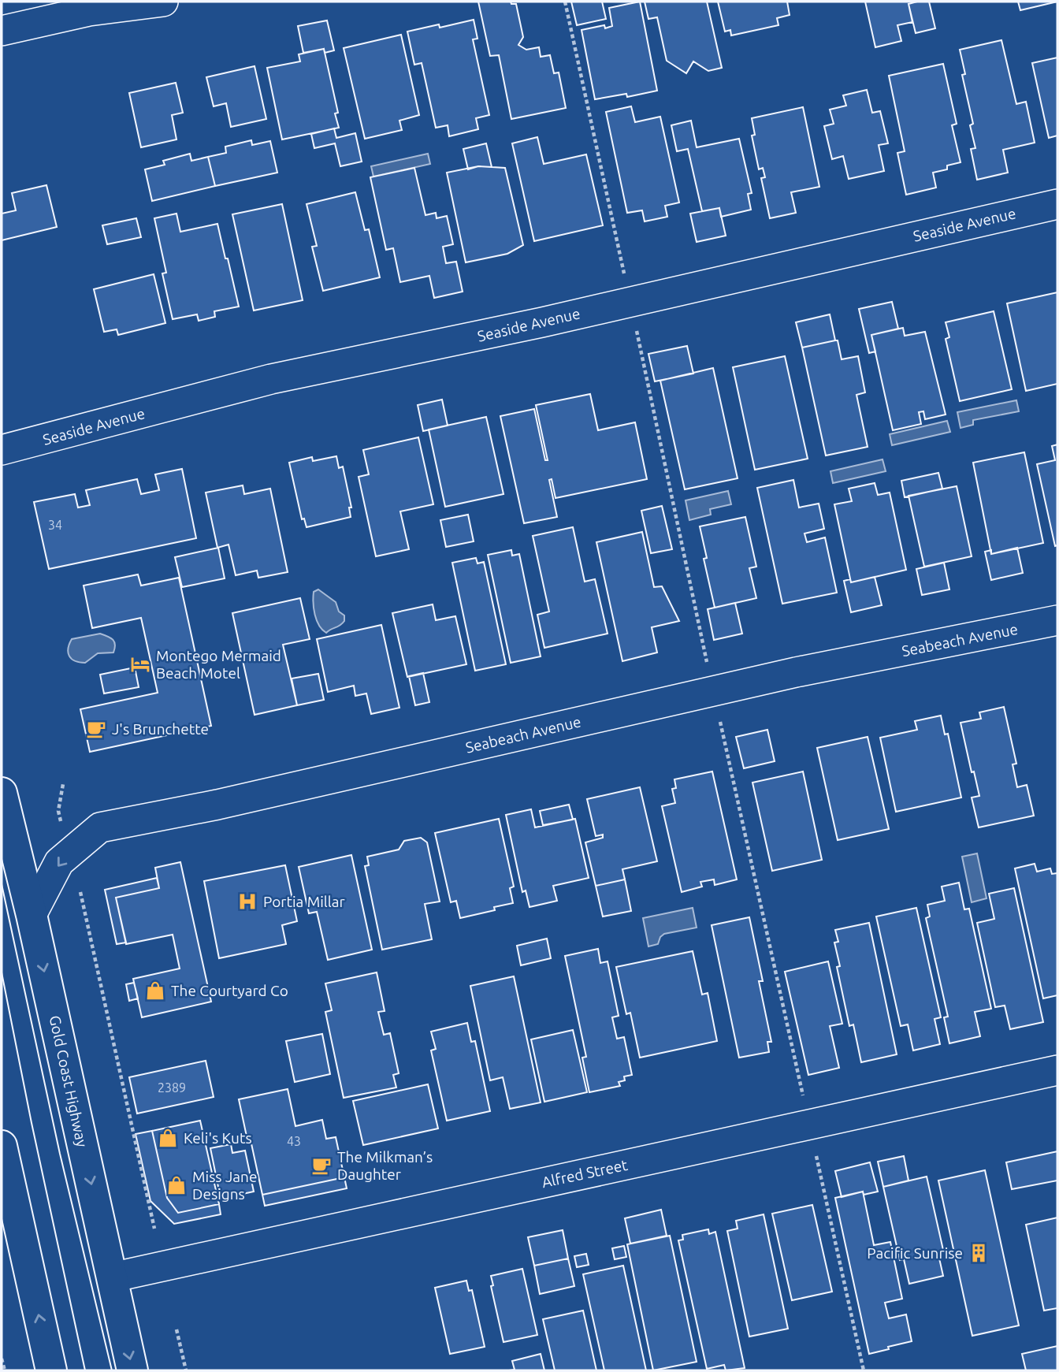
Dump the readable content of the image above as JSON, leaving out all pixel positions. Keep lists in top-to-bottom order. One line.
{"streets":{"highway":["Gold Coast Highway"],"street":["Seaside Avenue","Seabeach Avenue","Alfred Street"]},"crossings":[["Seabeach Avenue","Gold Coast Highway"],["Gold Coast Highway","Alfred Street"]],"one_way":["Seabeach Avenue"],"places":{"hotel":["Montego Mermaid Beach Motel"],"cafe":["J's Brunchette","The Milkman’s Daughter"],"hospital":["Portia Millar"],"shop":["The Courtyard Co","Keli's Kuts","Miss Jane Designs"],"building":["Pacific Sunrise"]},"house_numbers":["34","2389","43"]}
